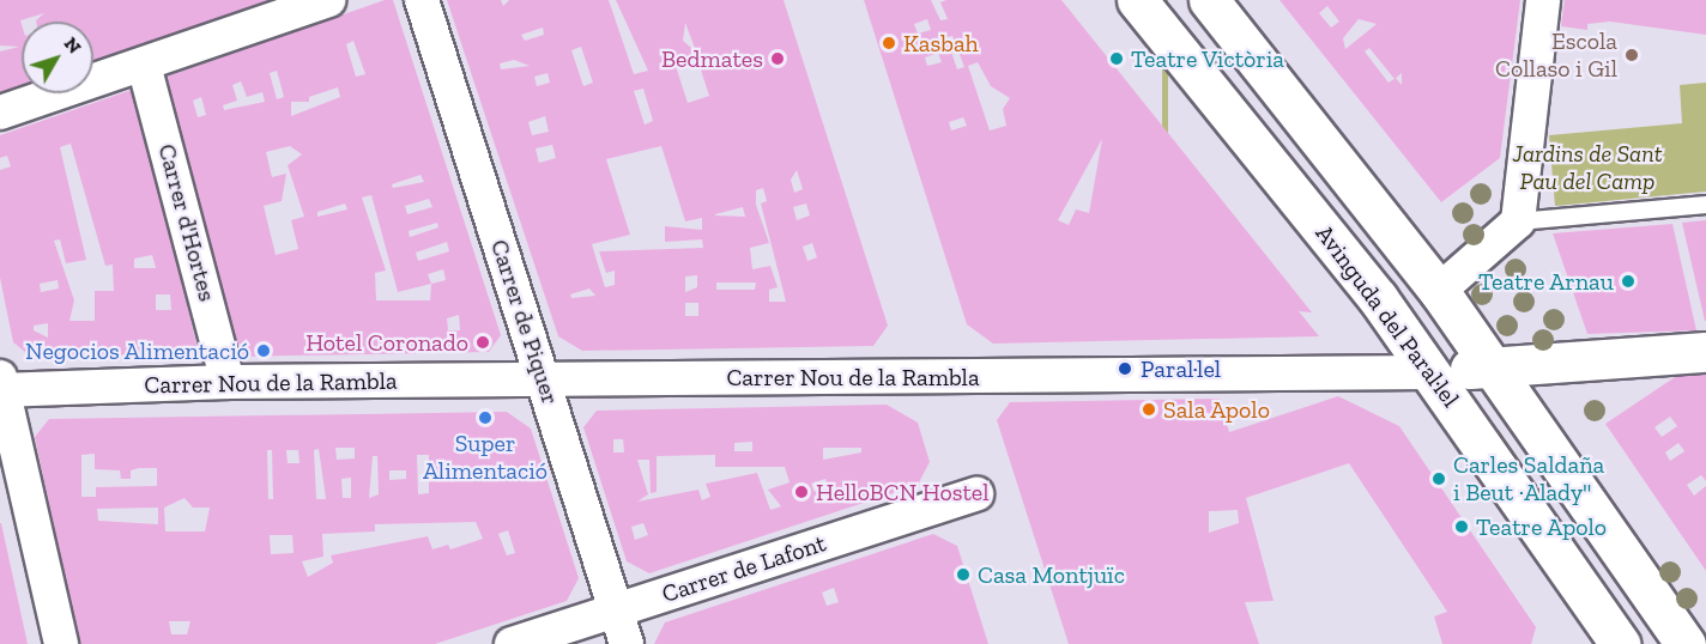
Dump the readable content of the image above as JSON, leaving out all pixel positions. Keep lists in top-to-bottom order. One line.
{"streets":{"main road":["Avinguda del Paral·lel","Carrer Nou de la Rambla"],"street":["Carrer d'Hortes","Carrer de Piquer","Carrer de Lafont"]},"crossings":[["Carrer d'Hortes","Carrer Nou de la Rambla"],["Avinguda del Paral·lel","Carrer Nou de la Rambla"],["Carrer de Piquer","Carrer Nou de la Rambla"],["Carrer de Piquer","Carrer de Lafont"]],"parks":["Jardins de Sant Pau del Camp"],"places":["Kasbah","Escola Collaso i Gil","Bedmates","Teatre Victòria","Teatre Arnau","Hotel Coronado","Negocios Alimentació","Paral·lel","Sala Apolo","Super Alimentació","Carles Saldaña i Beut ·Alady\"","HelloBCN Hostel","Teatre Apolo","Casa Montjuïc"],"north":"top right"}
